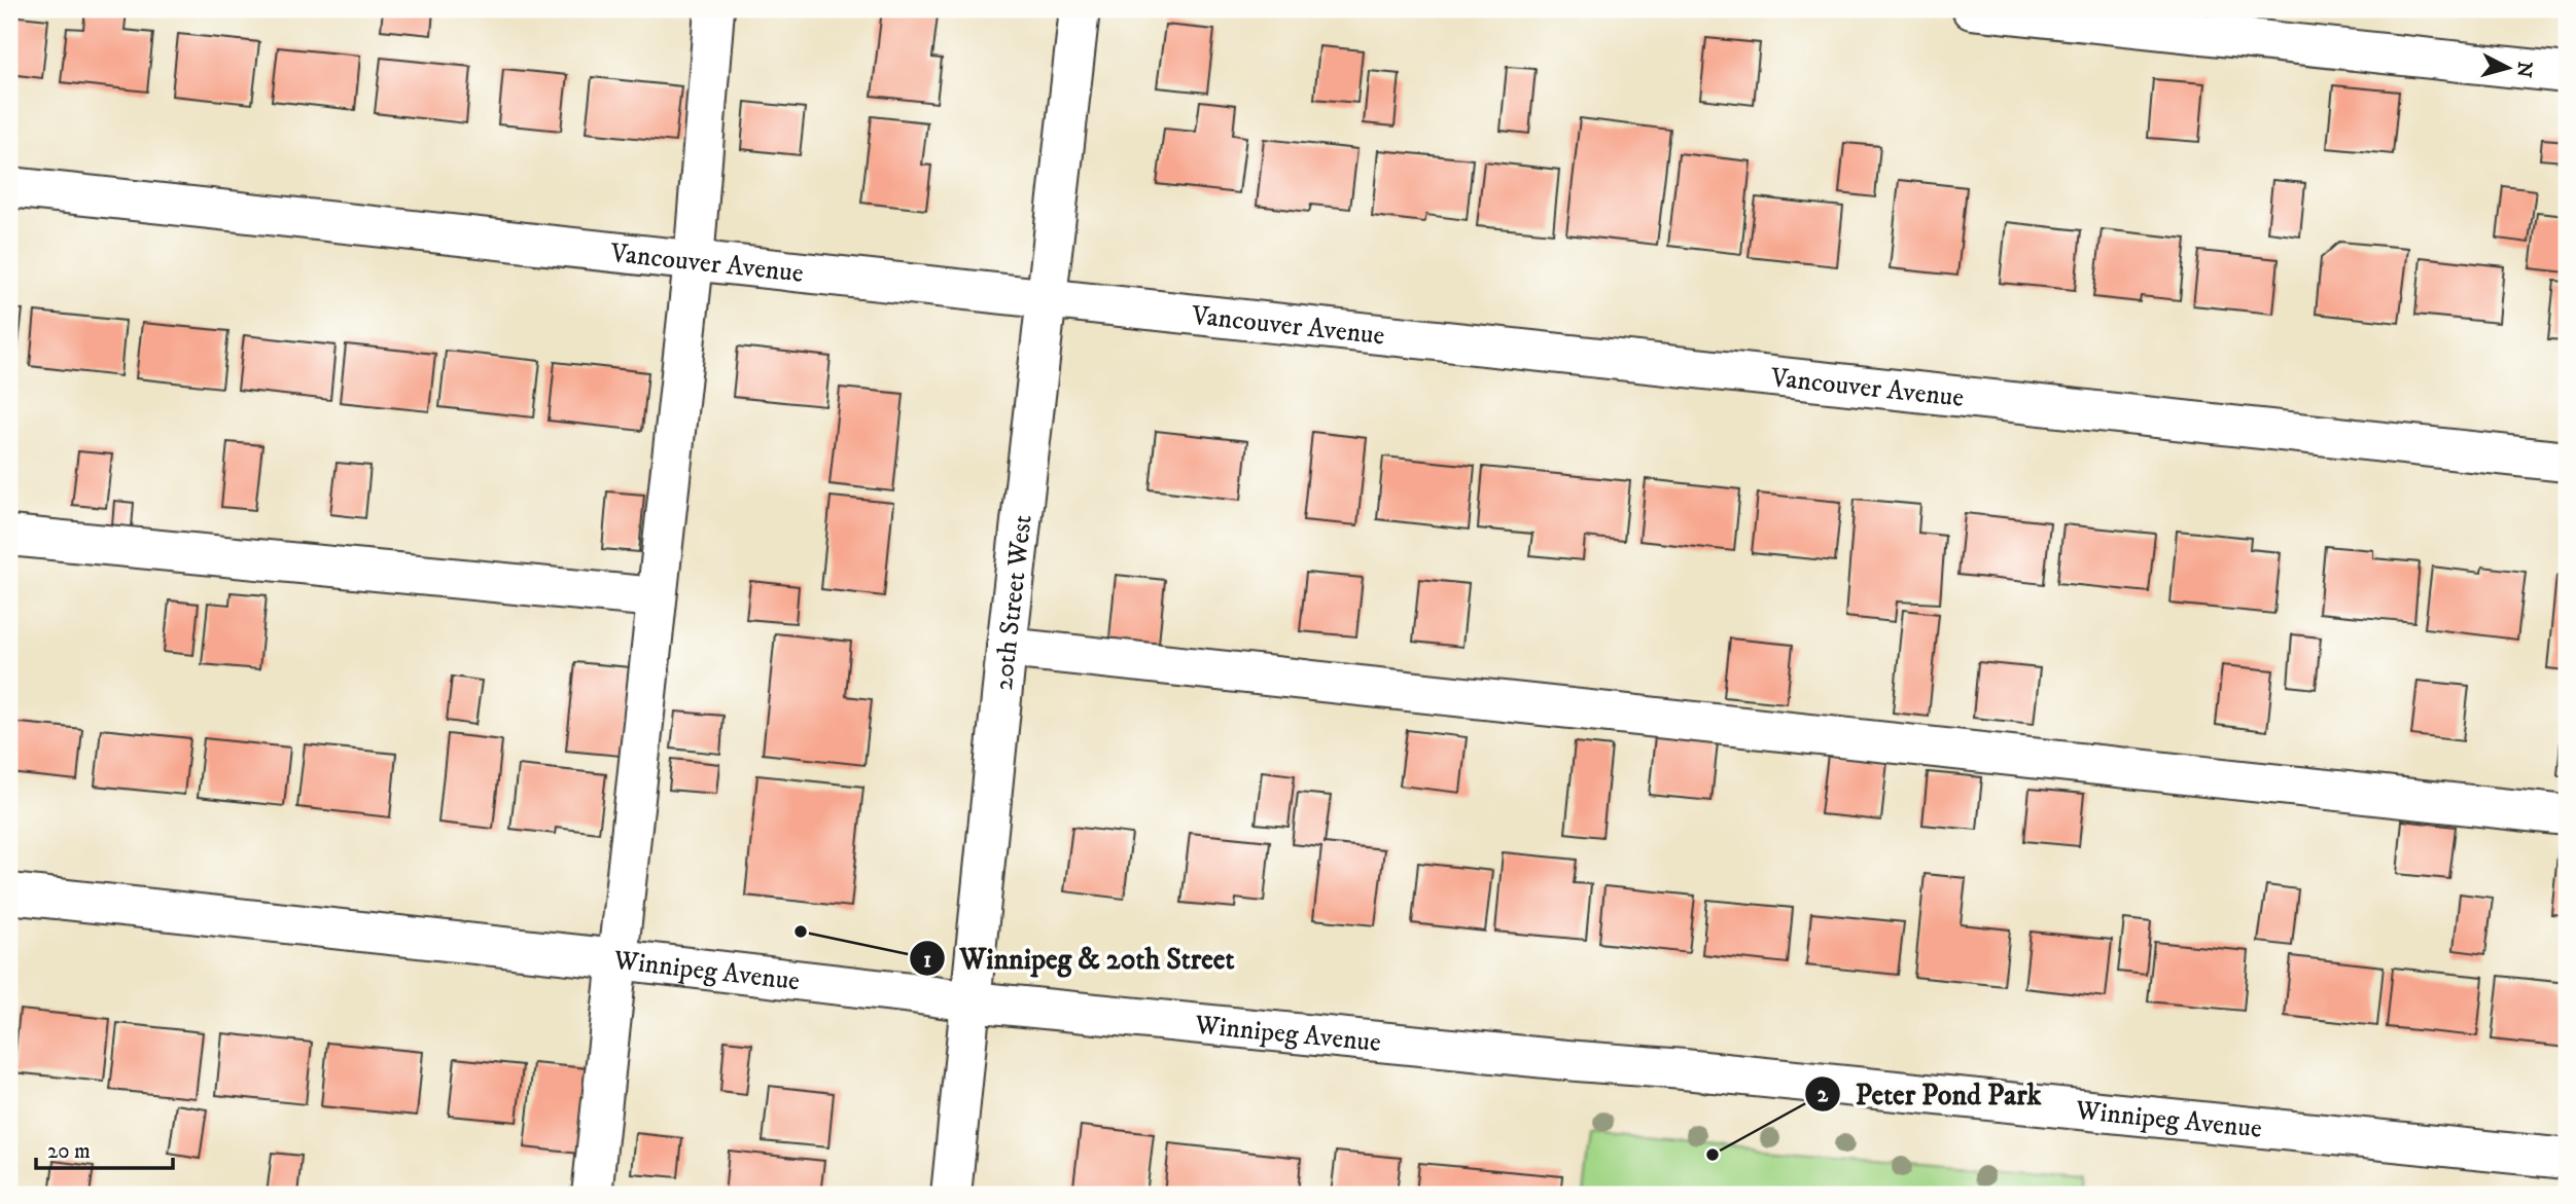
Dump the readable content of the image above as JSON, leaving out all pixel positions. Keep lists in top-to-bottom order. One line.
{"streets":{"street":["Vancouver Avenue","20th Street West","Winnipeg Avenue"]},"crossings":[["Vancouver Avenue","20th Street West"],["20th Street West","Winnipeg Avenue"]],"places":["Winnipeg & 20th Street","Peter Pond Park"],"scale_bar":"20 m","north":"right"}
